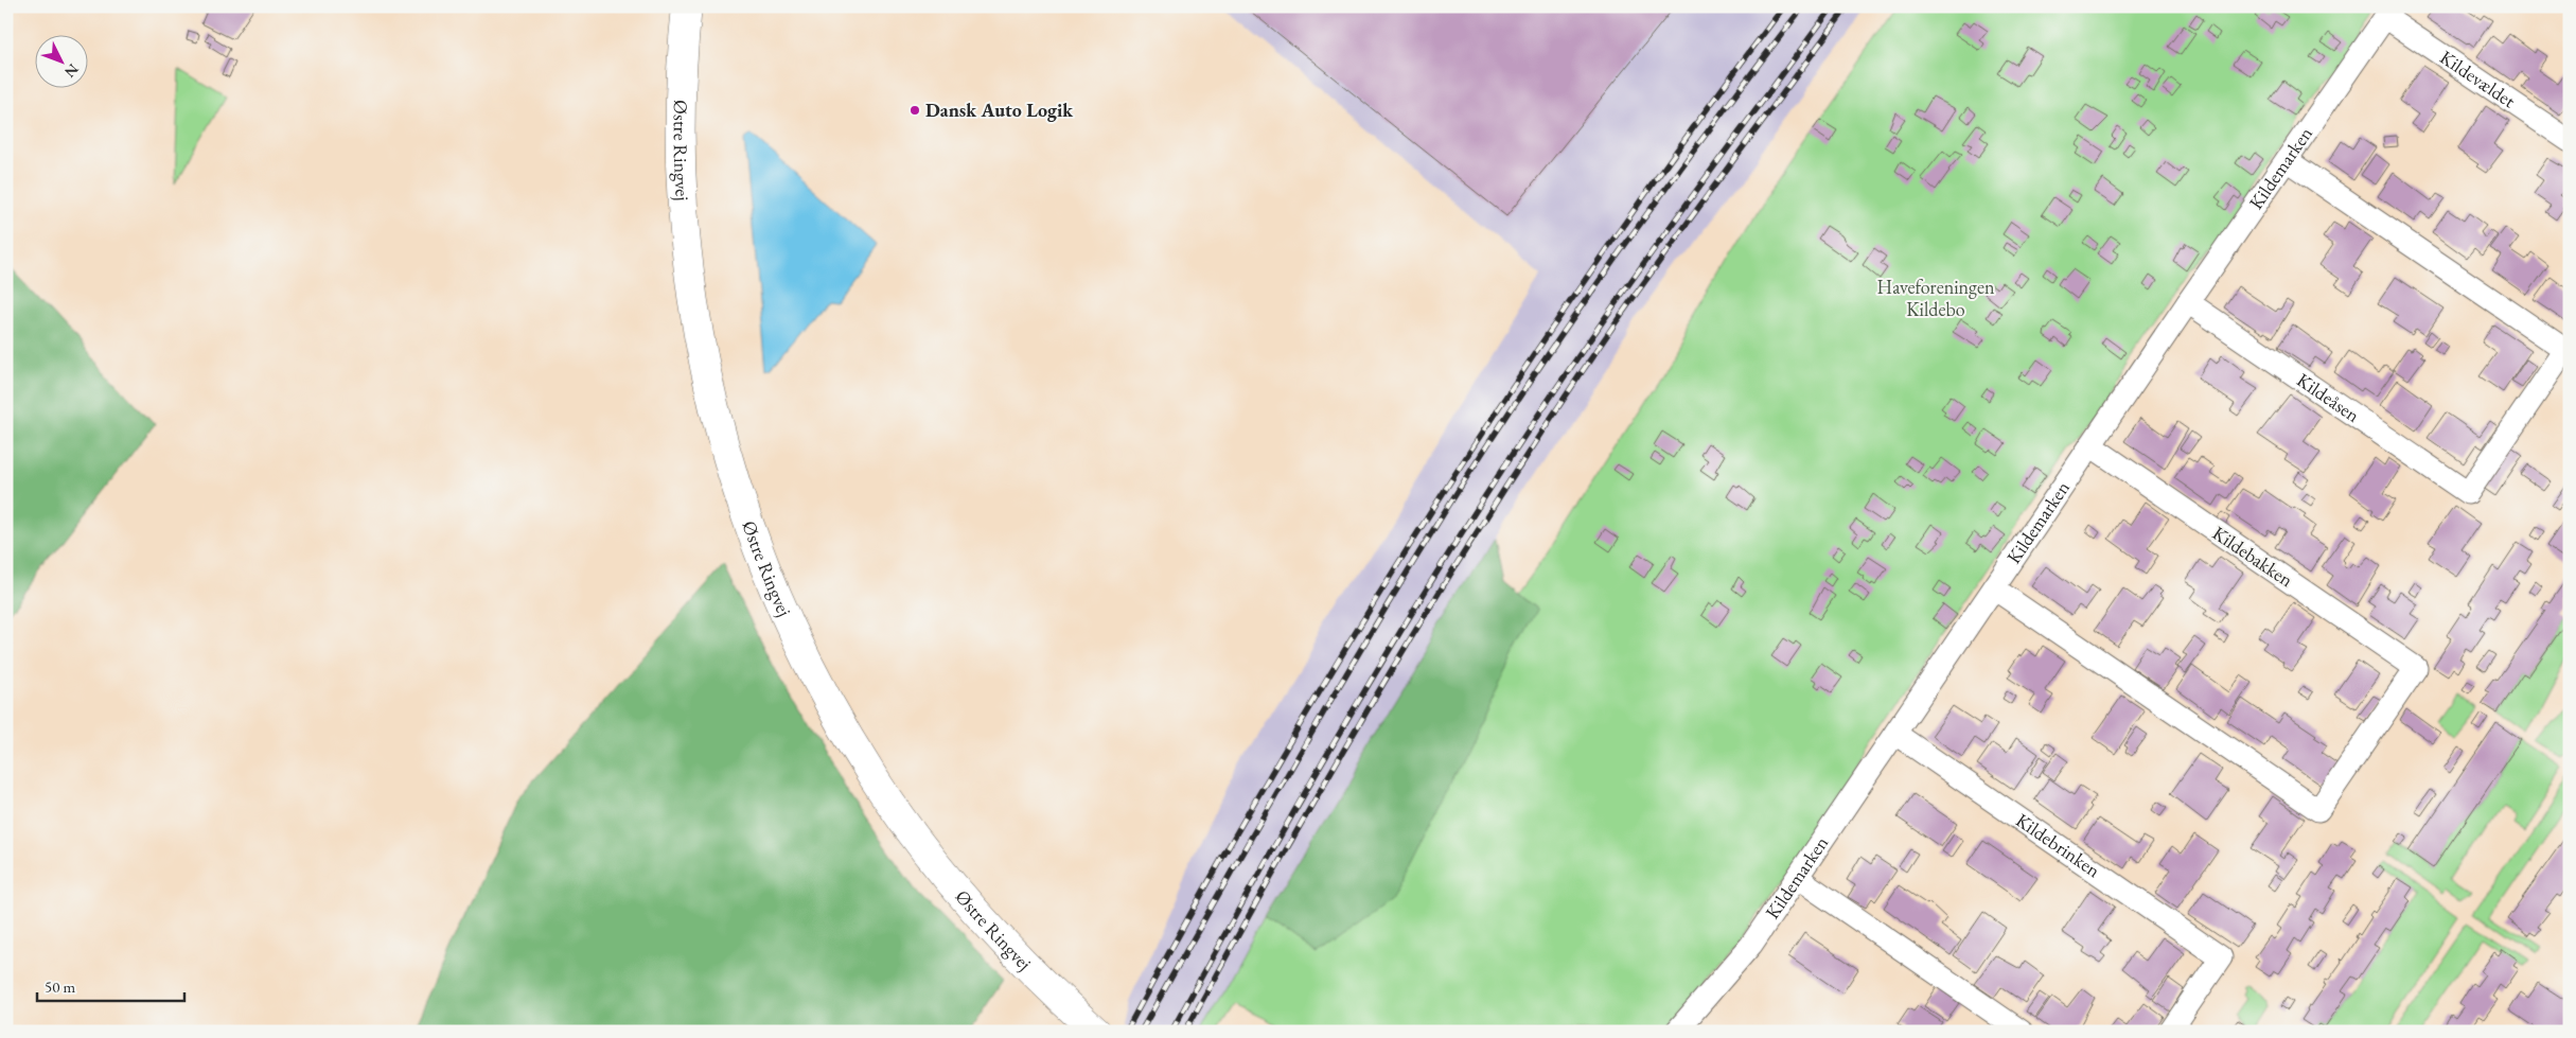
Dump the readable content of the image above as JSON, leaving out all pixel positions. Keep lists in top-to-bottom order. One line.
{"streets":{"main road":["Østre Ringvej"],"street":["Kildevældet","Kildemarken","Kildeåsen","Kildebakken","Kildebrinken"]},"crossings":[["Kildevældet","Kildemarken"],["Kildemarken","Kildeåsen"],["Kildemarken","Kildebakken"],["Kildemarken","Kildebrinken"]],"parks":["Haveforeningen Kildebo"],"places":["Dansk Auto Logik"],"scale_bar":"50 m","north":"bottom right"}
